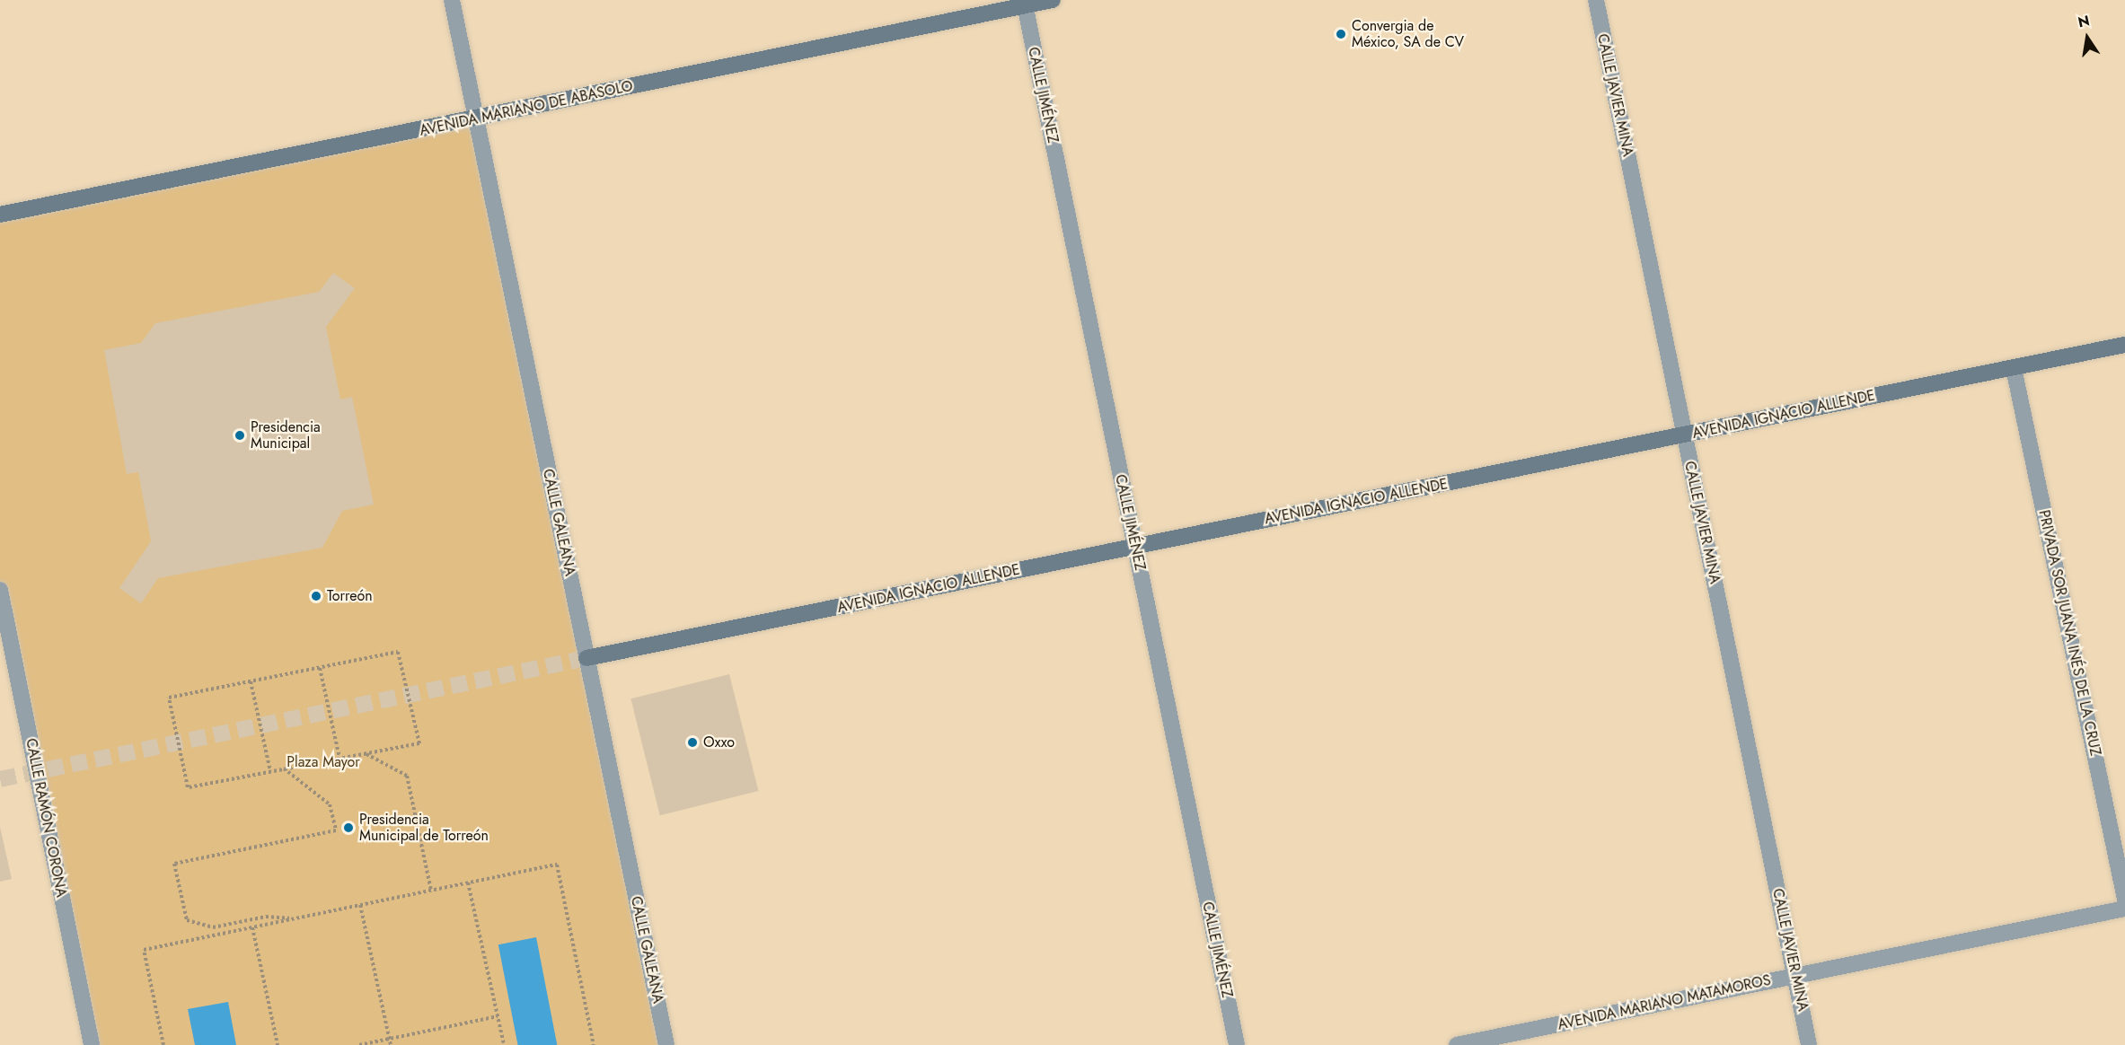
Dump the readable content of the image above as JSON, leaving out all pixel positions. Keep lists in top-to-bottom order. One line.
{"streets":{"street":["CALLE JIMÉNEZ","CALLE JAVIER MINA","AVENIDA MARIANO DE ABASOLO","AVENIDA IGNACIO ALLENDE","CALLE GALEANA","PRIVADA SOR JUANA INÉS DE LA CRUZ","CALLE RAMÓN CORONA","AVENIDA MARIANO MATAMOROS"]},"crossings":[["CALLE JIMÉNEZ","AVENIDA MARIANO DE ABASOLO"],["CALLE JIMÉNEZ","AVENIDA IGNACIO ALLENDE"],["CALLE JAVIER MINA","AVENIDA IGNACIO ALLENDE"],["CALLE JAVIER MINA","AVENIDA MARIANO MATAMOROS"],["AVENIDA MARIANO DE ABASOLO","CALLE GALEANA"],["AVENIDA IGNACIO ALLENDE","CALLE GALEANA"],["AVENIDA IGNACIO ALLENDE","PRIVADA SOR JUANA INÉS DE LA CRUZ"]],"parks":["Plaza Mayor"],"places":["Convergia de México, SA de CV","Presidencia Municipal","Torreón","Oxxo","Presidencia Municipal de Torreón"],"north":"top"}
